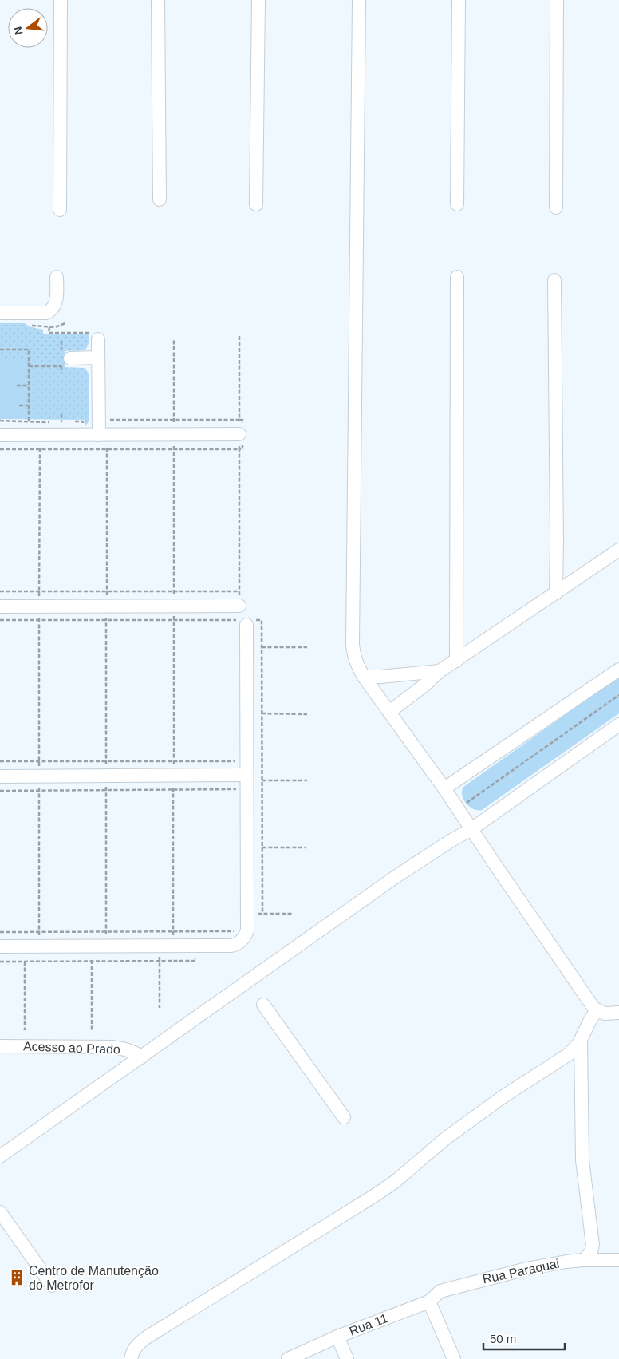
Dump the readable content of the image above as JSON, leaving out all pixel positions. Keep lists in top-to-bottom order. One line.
{"streets":{"street":["Acesso ao Prado","Rua Paraquai","Rua 11"]},"crossings":[["Rua Paraquai","Rua 11"]],"places":{"building":["Centro de Manutenção do Metrofor"]},"scale_bar":"50 m","north":"left"}
